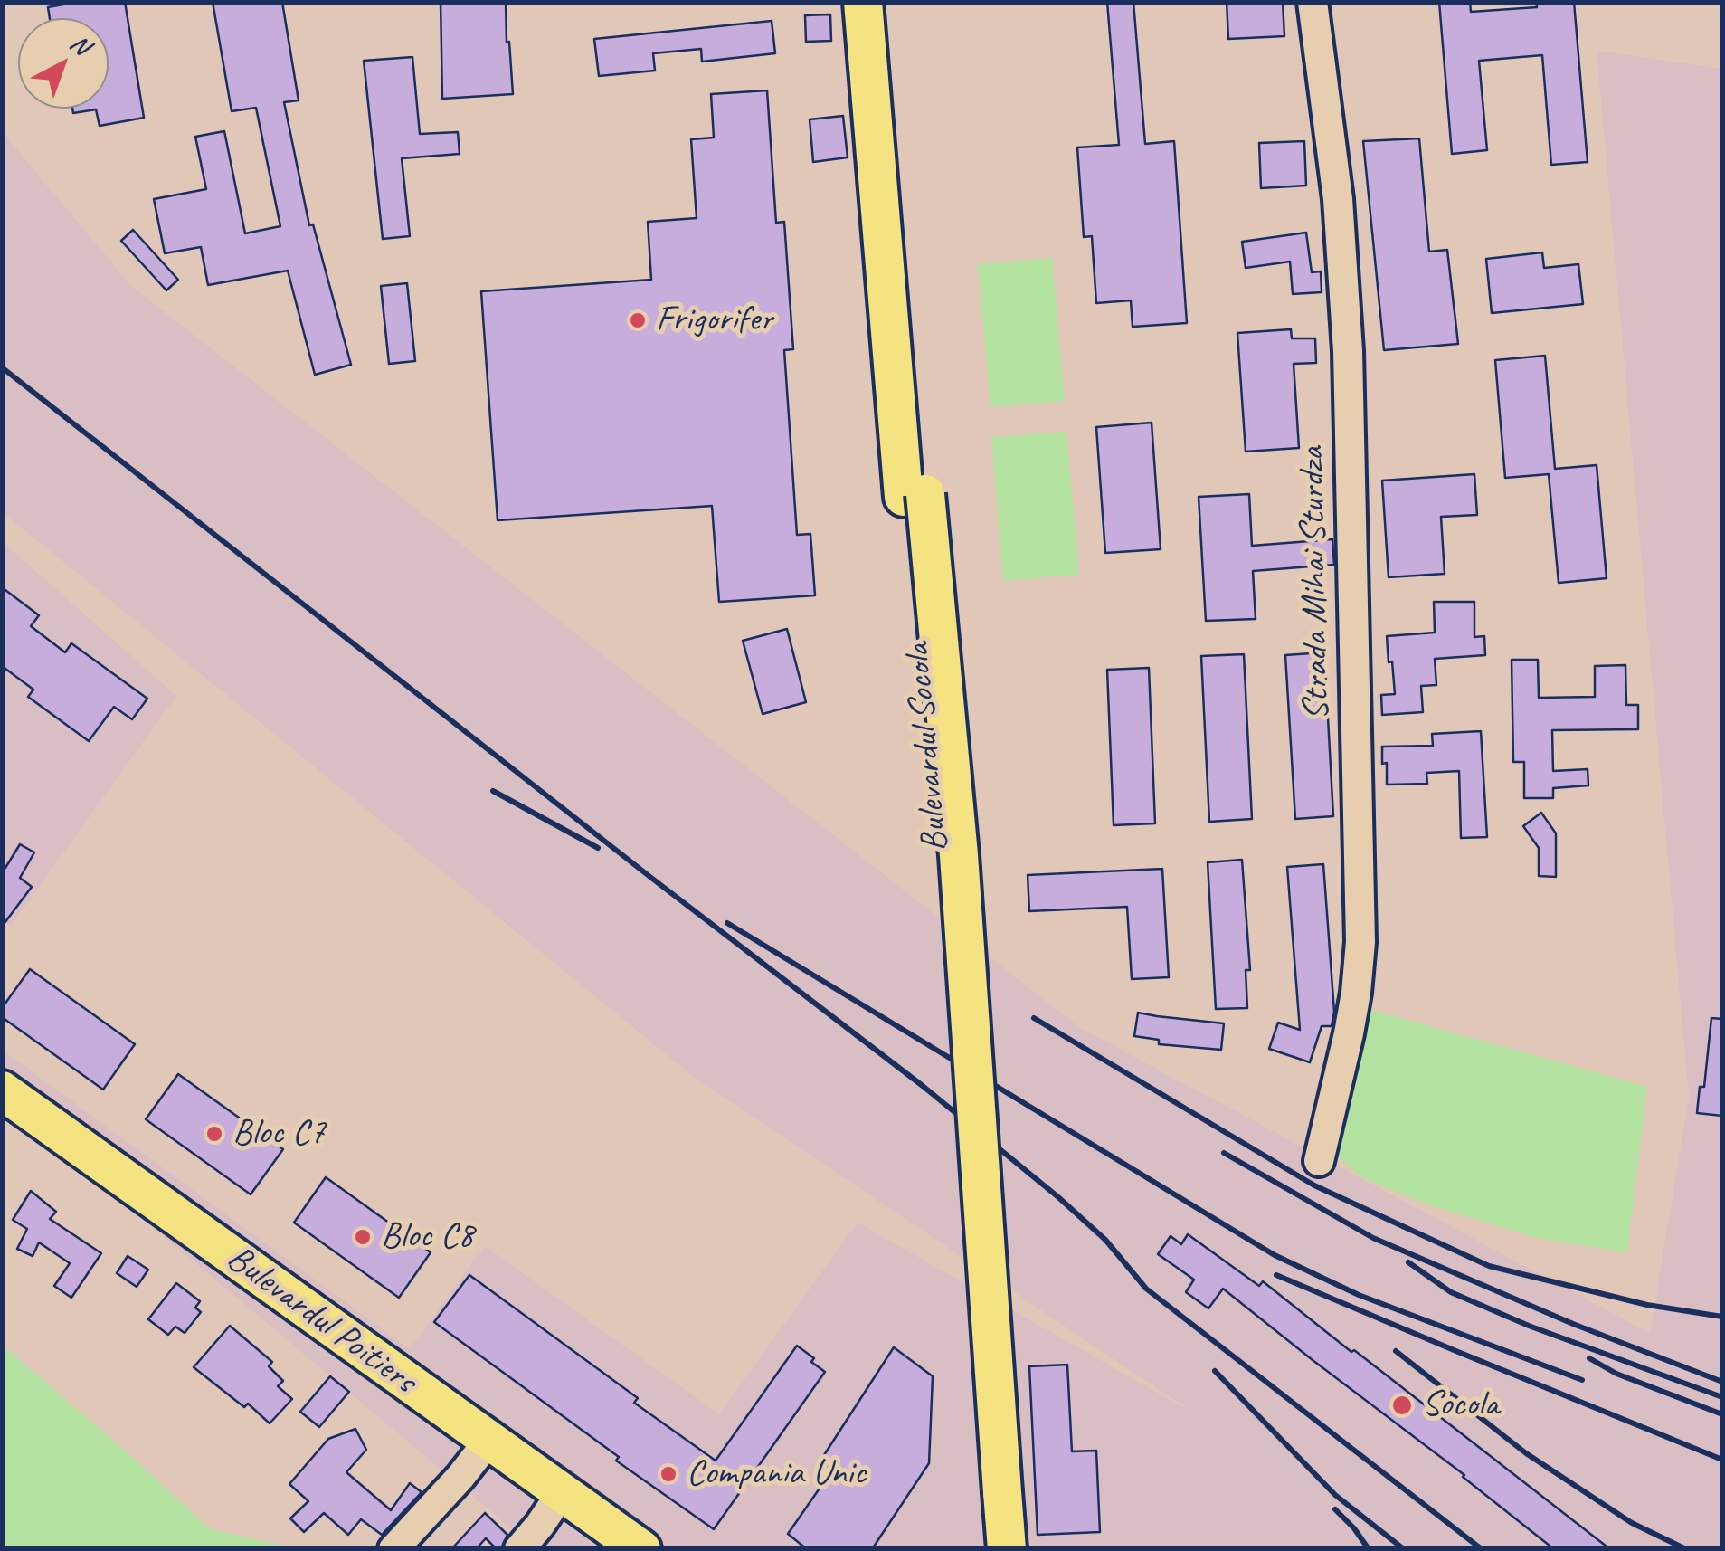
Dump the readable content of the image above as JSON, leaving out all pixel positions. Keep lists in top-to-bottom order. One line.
{"streets":{"main road":["Bulevardul Socola","Bulevardul Poitiers"],"street":["Strada Mihai Sturdza"]},"places":["Frigorifer","Bloc C7","Bloc C8","Socola","Compania Unic"],"north":"top right"}
